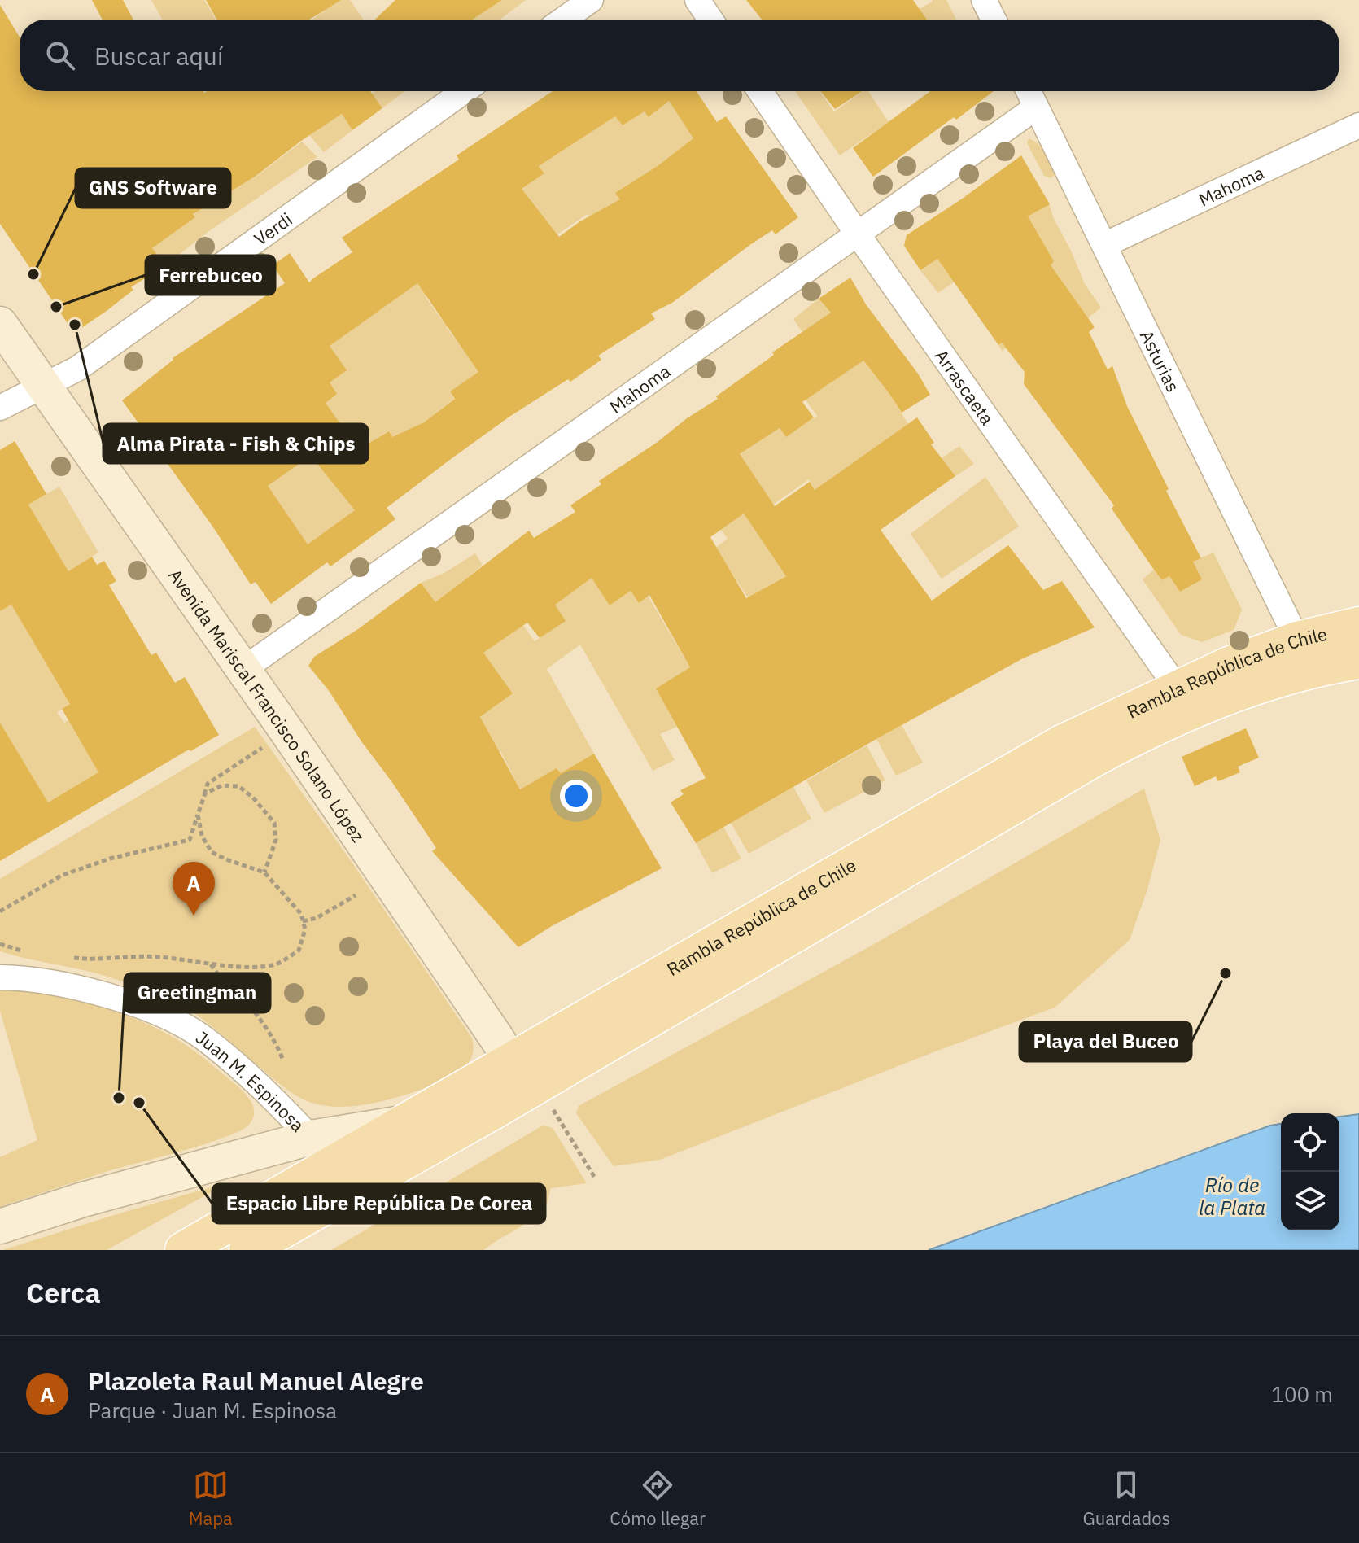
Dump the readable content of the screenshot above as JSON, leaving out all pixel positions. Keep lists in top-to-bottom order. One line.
{"streets":{"main road":["Rambla República de Chile"],"street":["Mahoma","Verdi","Asturias","Arrascaeta","Avenida Mariscal Francisco Solano López","Juan M. Espinosa"]},"crossings":[["Mahoma","Asturias"],["Mahoma","Arrascaeta"],["Mahoma","Avenida Mariscal Francisco Solano López"],["Verdi","Avenida Mariscal Francisco Solano López"],["Asturias","Rambla República de Chile"],["Arrascaeta","Rambla República de Chile"],["Rambla República de Chile","Avenida Mariscal Francisco Solano López"]],"water":["Río de la Plata"],"places":["GNS Software","Ferrebuceo","Alma Pirata - Fish & Chips","Playa del Buceo","Greetingman","Espacio Libre República De Corea"],"page":{"search":"Buscar aquí","pins":"A","heading":"Cerca","list":[{"mark":"A","name":"Plazoleta Raul Manuel Alegre","note":"Parque · Juan M. Espinosa","value":"100 m"}],"nav":["Mapa","Cómo llegar","Guardados"]}}
